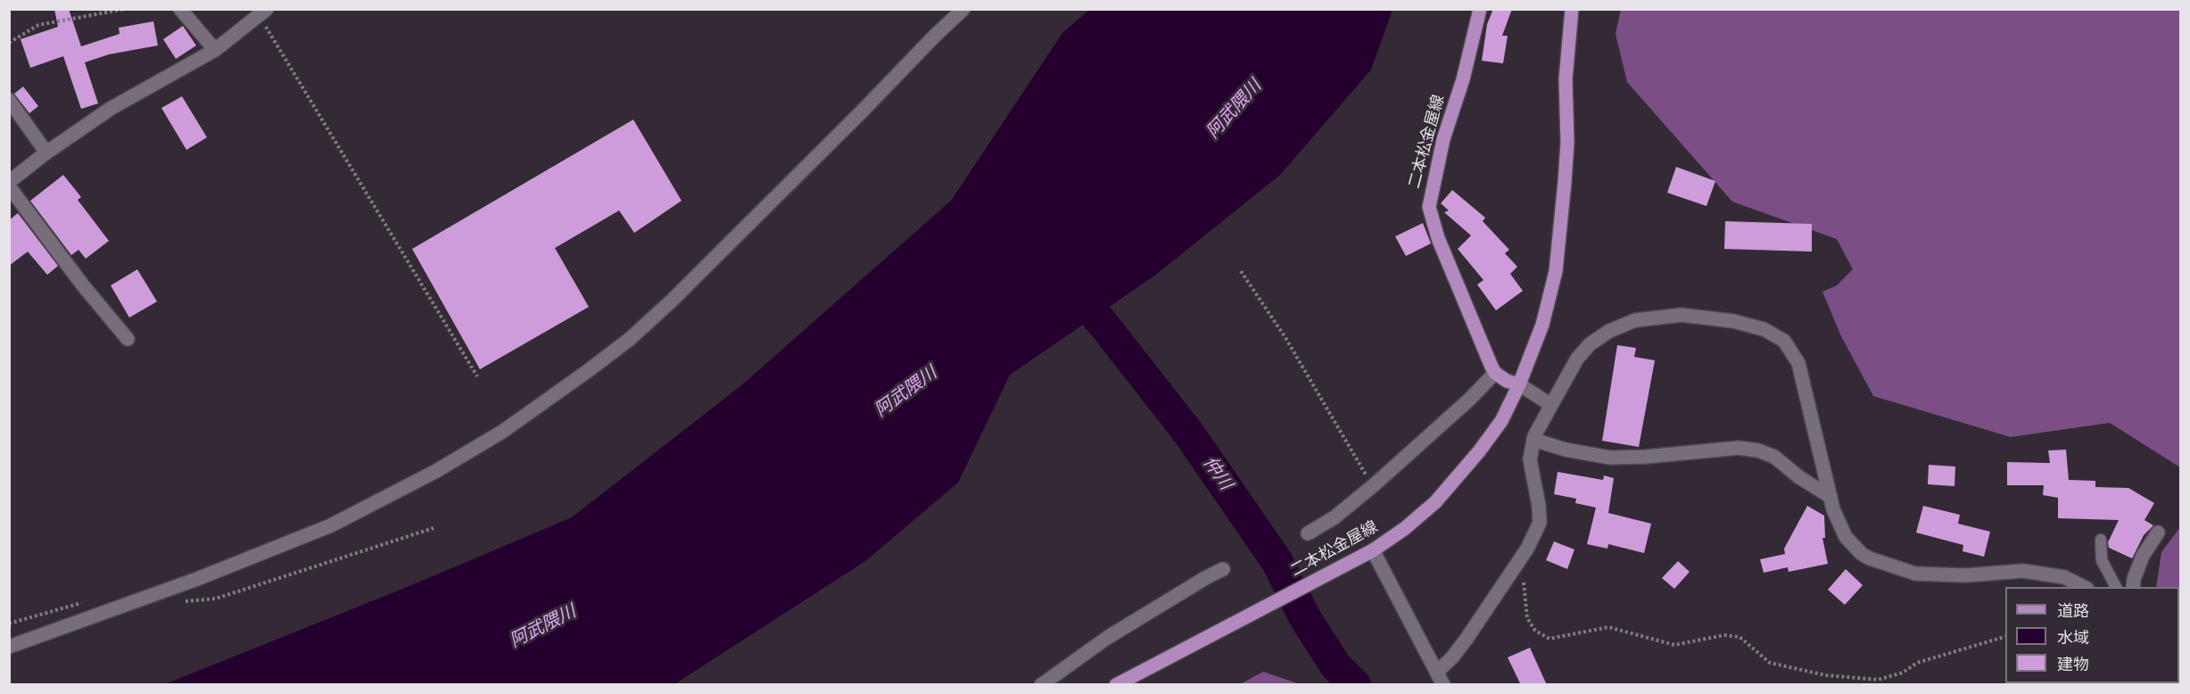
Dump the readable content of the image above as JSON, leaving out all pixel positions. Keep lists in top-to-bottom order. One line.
{"streets":{"main road":["二本松金屋線"]},"water":["阿武隈川","仲川"],"legend":["道路","水域","建物"]}
